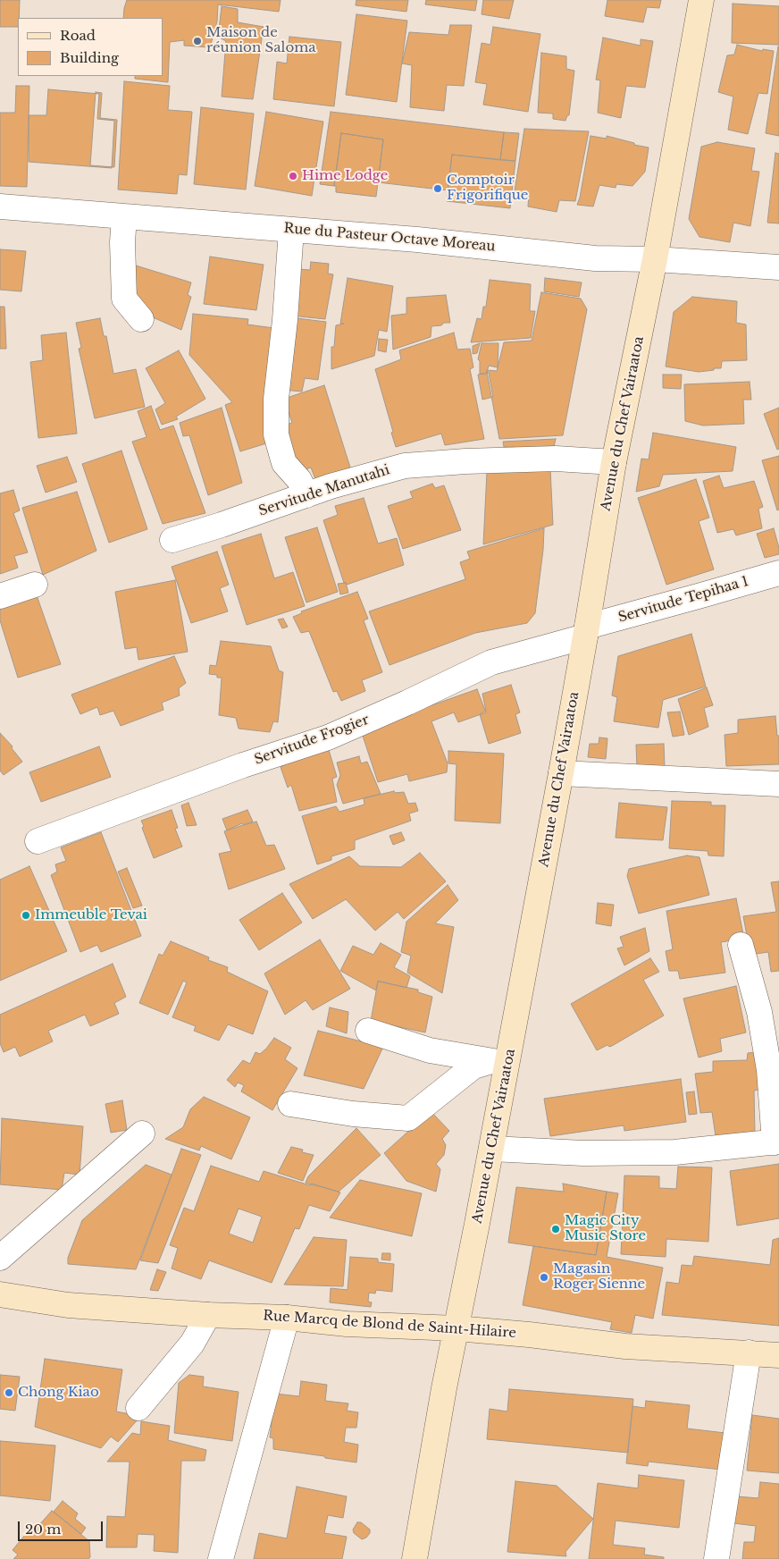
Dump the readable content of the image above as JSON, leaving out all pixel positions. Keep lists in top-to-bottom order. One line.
{"streets":{"main road":["Avenue du Chef Vairaatoa","Rue Marcq de Blond de Saint-Hilaire"],"street":["Rue du Pasteur Octave Moreau","Servitude Manutahi","Servitude Tepihaa 1","Servitude Frogier"]},"crossings":[["Rue du Pasteur Octave Moreau","Avenue du Chef Vairaatoa"],["Avenue du Chef Vairaatoa","Servitude Manutahi"],["Avenue du Chef Vairaatoa","Servitude Tepihaa 1"],["Avenue du Chef Vairaatoa","Servitude Frogier"],["Avenue du Chef Vairaatoa","Rue Marcq de Blond de Saint-Hilaire"],["Servitude Tepihaa 1","Servitude Frogier"]],"places":["Maison de réunion Saloma","Hime Lodge","Comptoir Frigorifique","Immeuble Tevai","Magic City Music Store","Magasin Roger Sienne","Chong Kiao"],"legend":["Road","Building"],"scale_bar":"20 m"}
